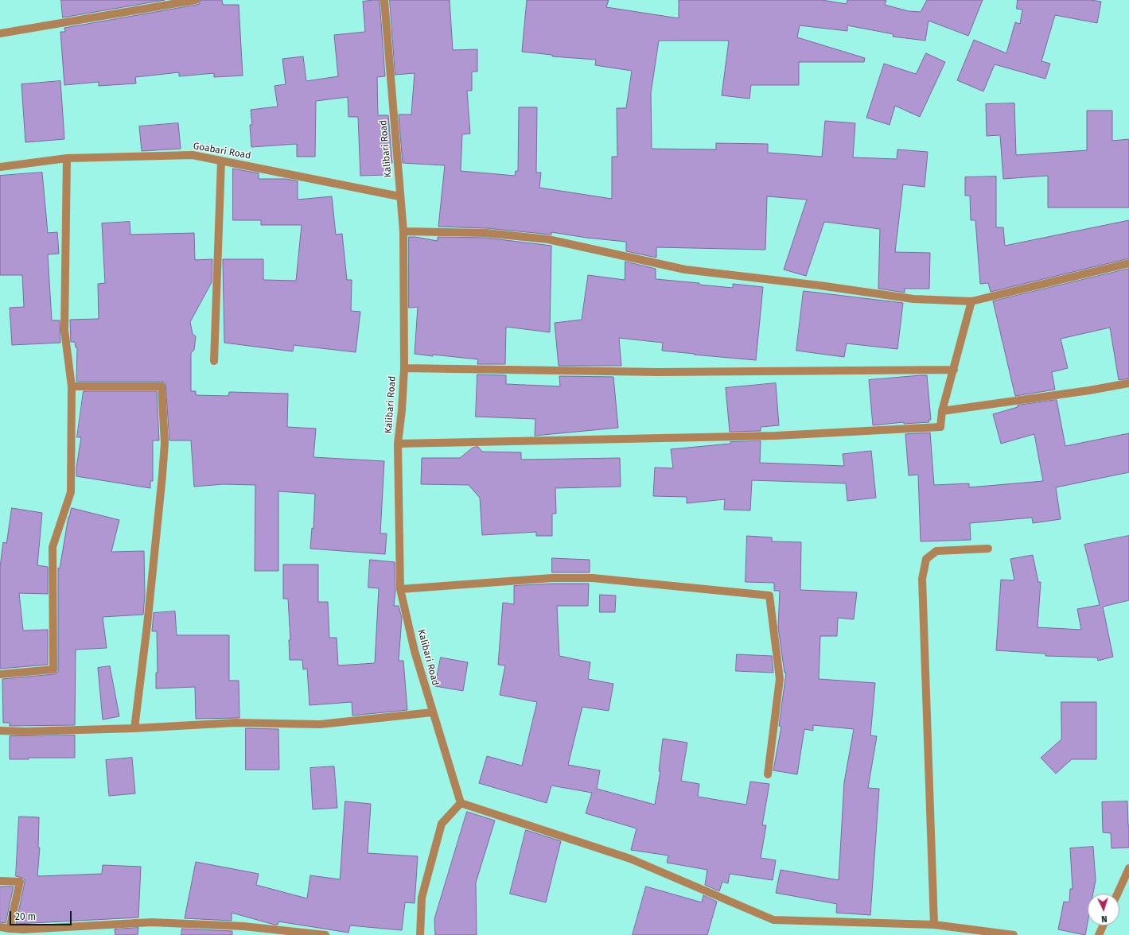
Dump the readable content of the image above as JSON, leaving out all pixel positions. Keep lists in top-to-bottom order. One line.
{"streets":{"street":["Kalibari Road","Goabari Road"]},"crossings":[["Kalibari Road","Goabari Road"]],"scale_bar":"20 m","north":"bottom"}
